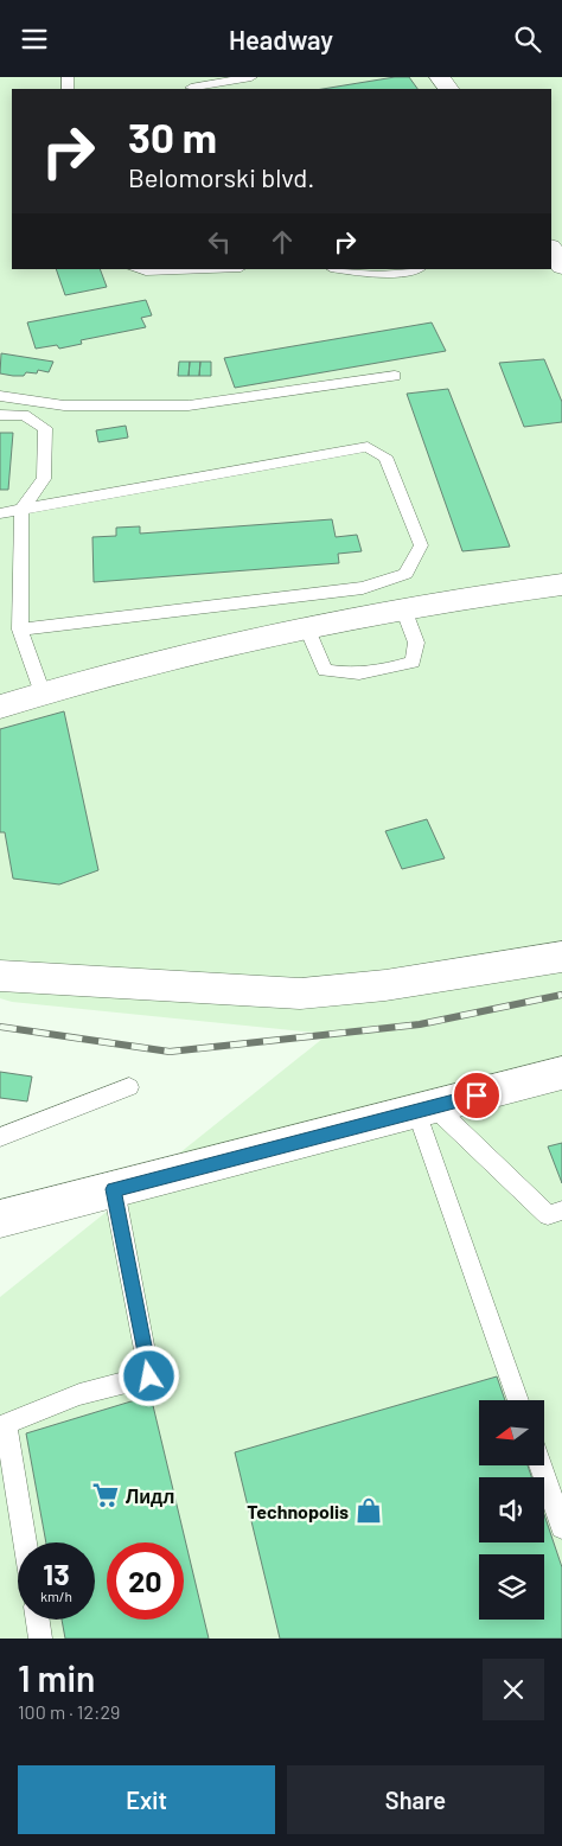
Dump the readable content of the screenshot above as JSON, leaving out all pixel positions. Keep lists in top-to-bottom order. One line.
{"places":{"supermarket":["Лидл"],"shop":["Technopolis"]},"north":"left","page":{"header":"Headway","turn":["30 m","Belomorski blvd."],"speed":"13 km/h","limit":"20","heading":["1 min","100 m · 12:29"],"buttons":["Exit","Share"]}}
